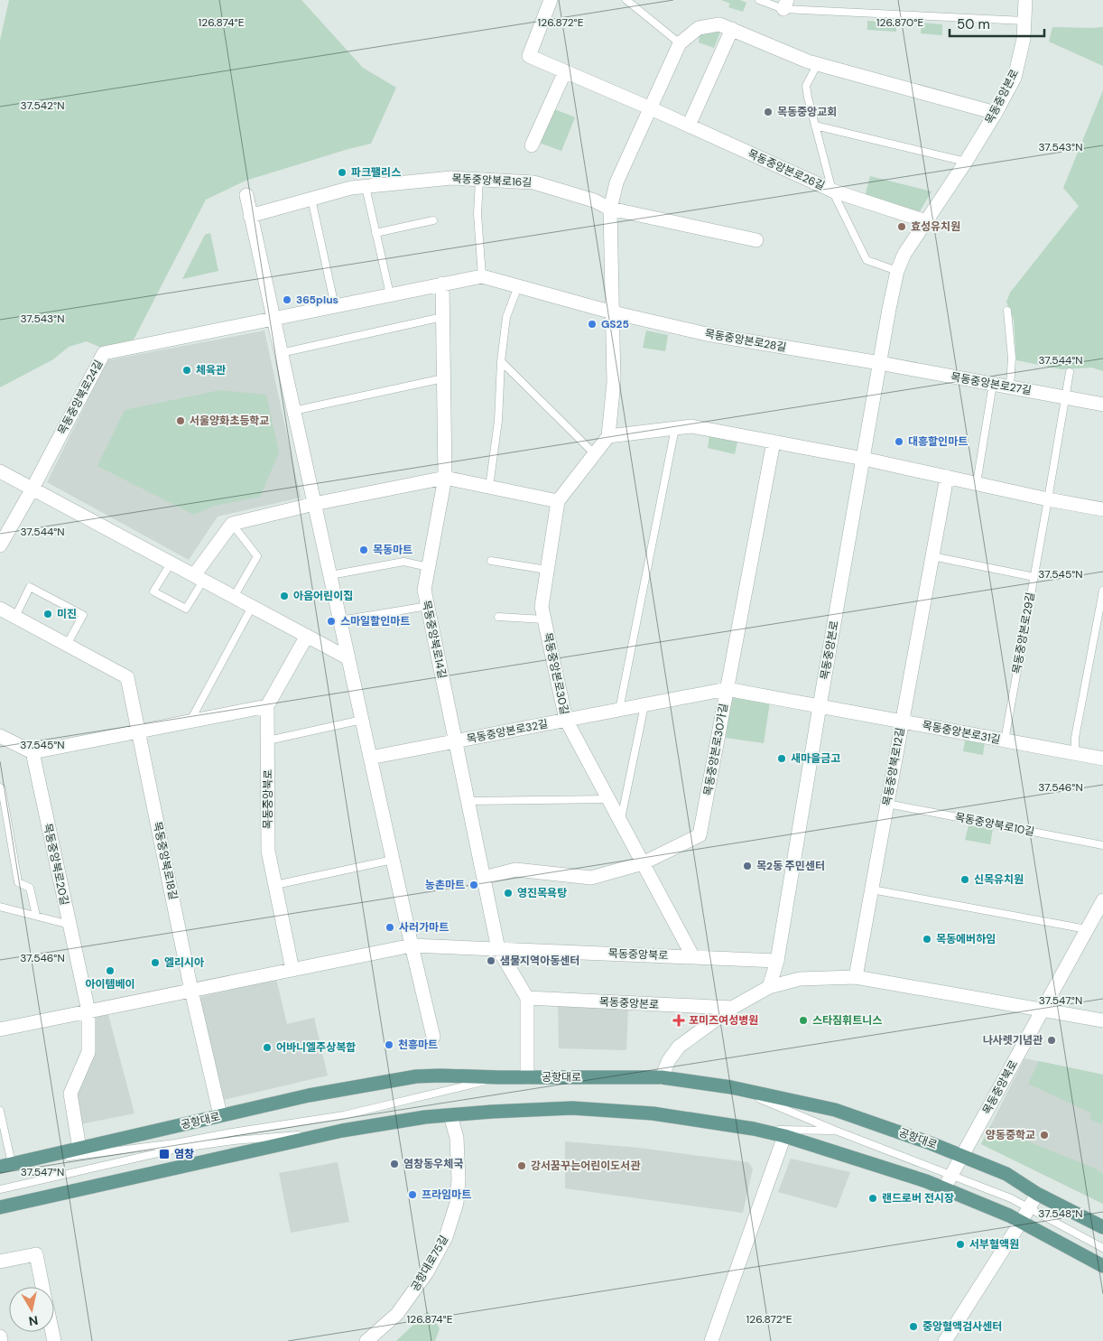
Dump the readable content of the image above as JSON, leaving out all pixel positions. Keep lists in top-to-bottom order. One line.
{"streets":{"main road":["공항대로"],"street":["목동중앙본로","목동중앙본로26길","목동중앙북로16길","목동중앙본로28길","목동중앙본로27길","목동중앙북로24길","목동중앙북로14길","목동중앙본로30길","목동중앙본로32길","목동중앙본로31길","목동중앙본로30가길","목동중앙북로12길","목동중앙북로","목동중앙북로18길","목동중앙북로20길","공항대로75길"],"lane":["목동중앙본로29길","목동중앙북로10길"]},"crossings":[["목동중앙본로","목동중앙본로26길"],["목동중앙본로","목동중앙본로28길"],["목동중앙본로","목동중앙본로27길"],["목동중앙본로","목동중앙본로32길"],["목동중앙본로","목동중앙본로31길"],["목동중앙본로","목동중앙북로"],["목동중앙본로28길","목동중앙본로27길"],["목동중앙본로28길","목동중앙북로24길"],["목동중앙본로28길","목동중앙북로14길"],["목동중앙본로27길","목동중앙본로29길"],["목동중앙본로29길","목동중앙본로31길"],["목동중앙북로14길","목동중앙본로32길"],["목동중앙북로14길","목동중앙본로30가길"],["목동중앙북로14길","목동중앙북로"],["목동중앙본로30길","목동중앙본로32길"],["목동중앙본로30길","목동중앙본로30가길"],["목동중앙본로30길","목동중앙북로"],["목동중앙본로32길","목동중앙본로31길"],["목동중앙본로32길","목동중앙본로30가길"],["목동중앙본로31길","목동중앙북로12길"],["목동중앙북로12길","목동중앙북로10길"],["목동중앙북로","목동중앙북로18길"],["목동중앙북로","목동중앙북로20길"],["목동중앙북로","공항대로"]],"places":{"other":["목동중앙교회","파크팰리스","효성유치원","365plus","GS25","체육관","서울양화초등학교","대흥할인마트","목동마트","아음어린이집","미진","스마일할인마트","새마을금고","목2동 주민센터","신목유치원","농촌마트","영진목욕탕","사러가마트","목동에버하임","샘물지역아동센터","엘리시아","아이템베이","스타짐휘트니스","나사렛기념관","천흥마트","어바니엘주상복합","양동중학교","염창동우체국","강서꿈꾸는어린이도서관","프라임마트","랜드로버 전시장","서부혈액원","중앙혈액검사센터"],"health":["포미즈여성병원"],"transit":["염창"]},"scale_bar":"50 m","north":"bottom","coordinates":["126.874°E","126.872°E","126.870°E","37.542°N","37.543°N","37.544°N","37.545°N","37.546°N","37.547°N","37.548°N"]}
